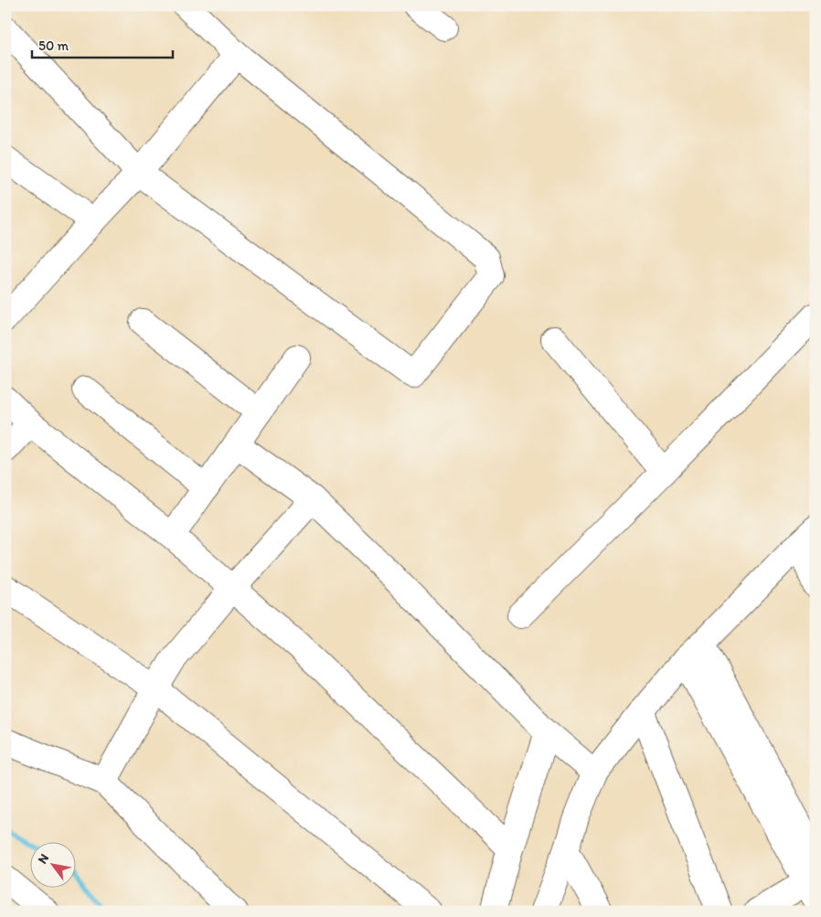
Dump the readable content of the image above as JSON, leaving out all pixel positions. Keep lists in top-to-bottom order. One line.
{"scale_bar":"50 m","north":"top left"}
